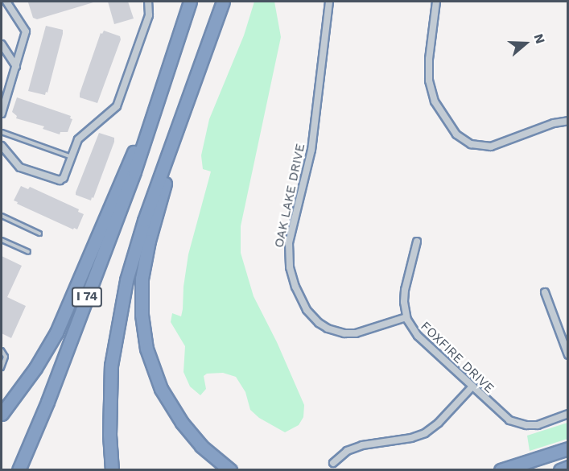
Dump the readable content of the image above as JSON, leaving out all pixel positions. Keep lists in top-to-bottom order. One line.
{"streets":{"highway":["I 74"],"street":["OAK LAKE DRIVE","FOXFIRE DRIVE"]},"crossings":[["OAK LAKE DRIVE","FOXFIRE DRIVE"]],"north":"right"}
